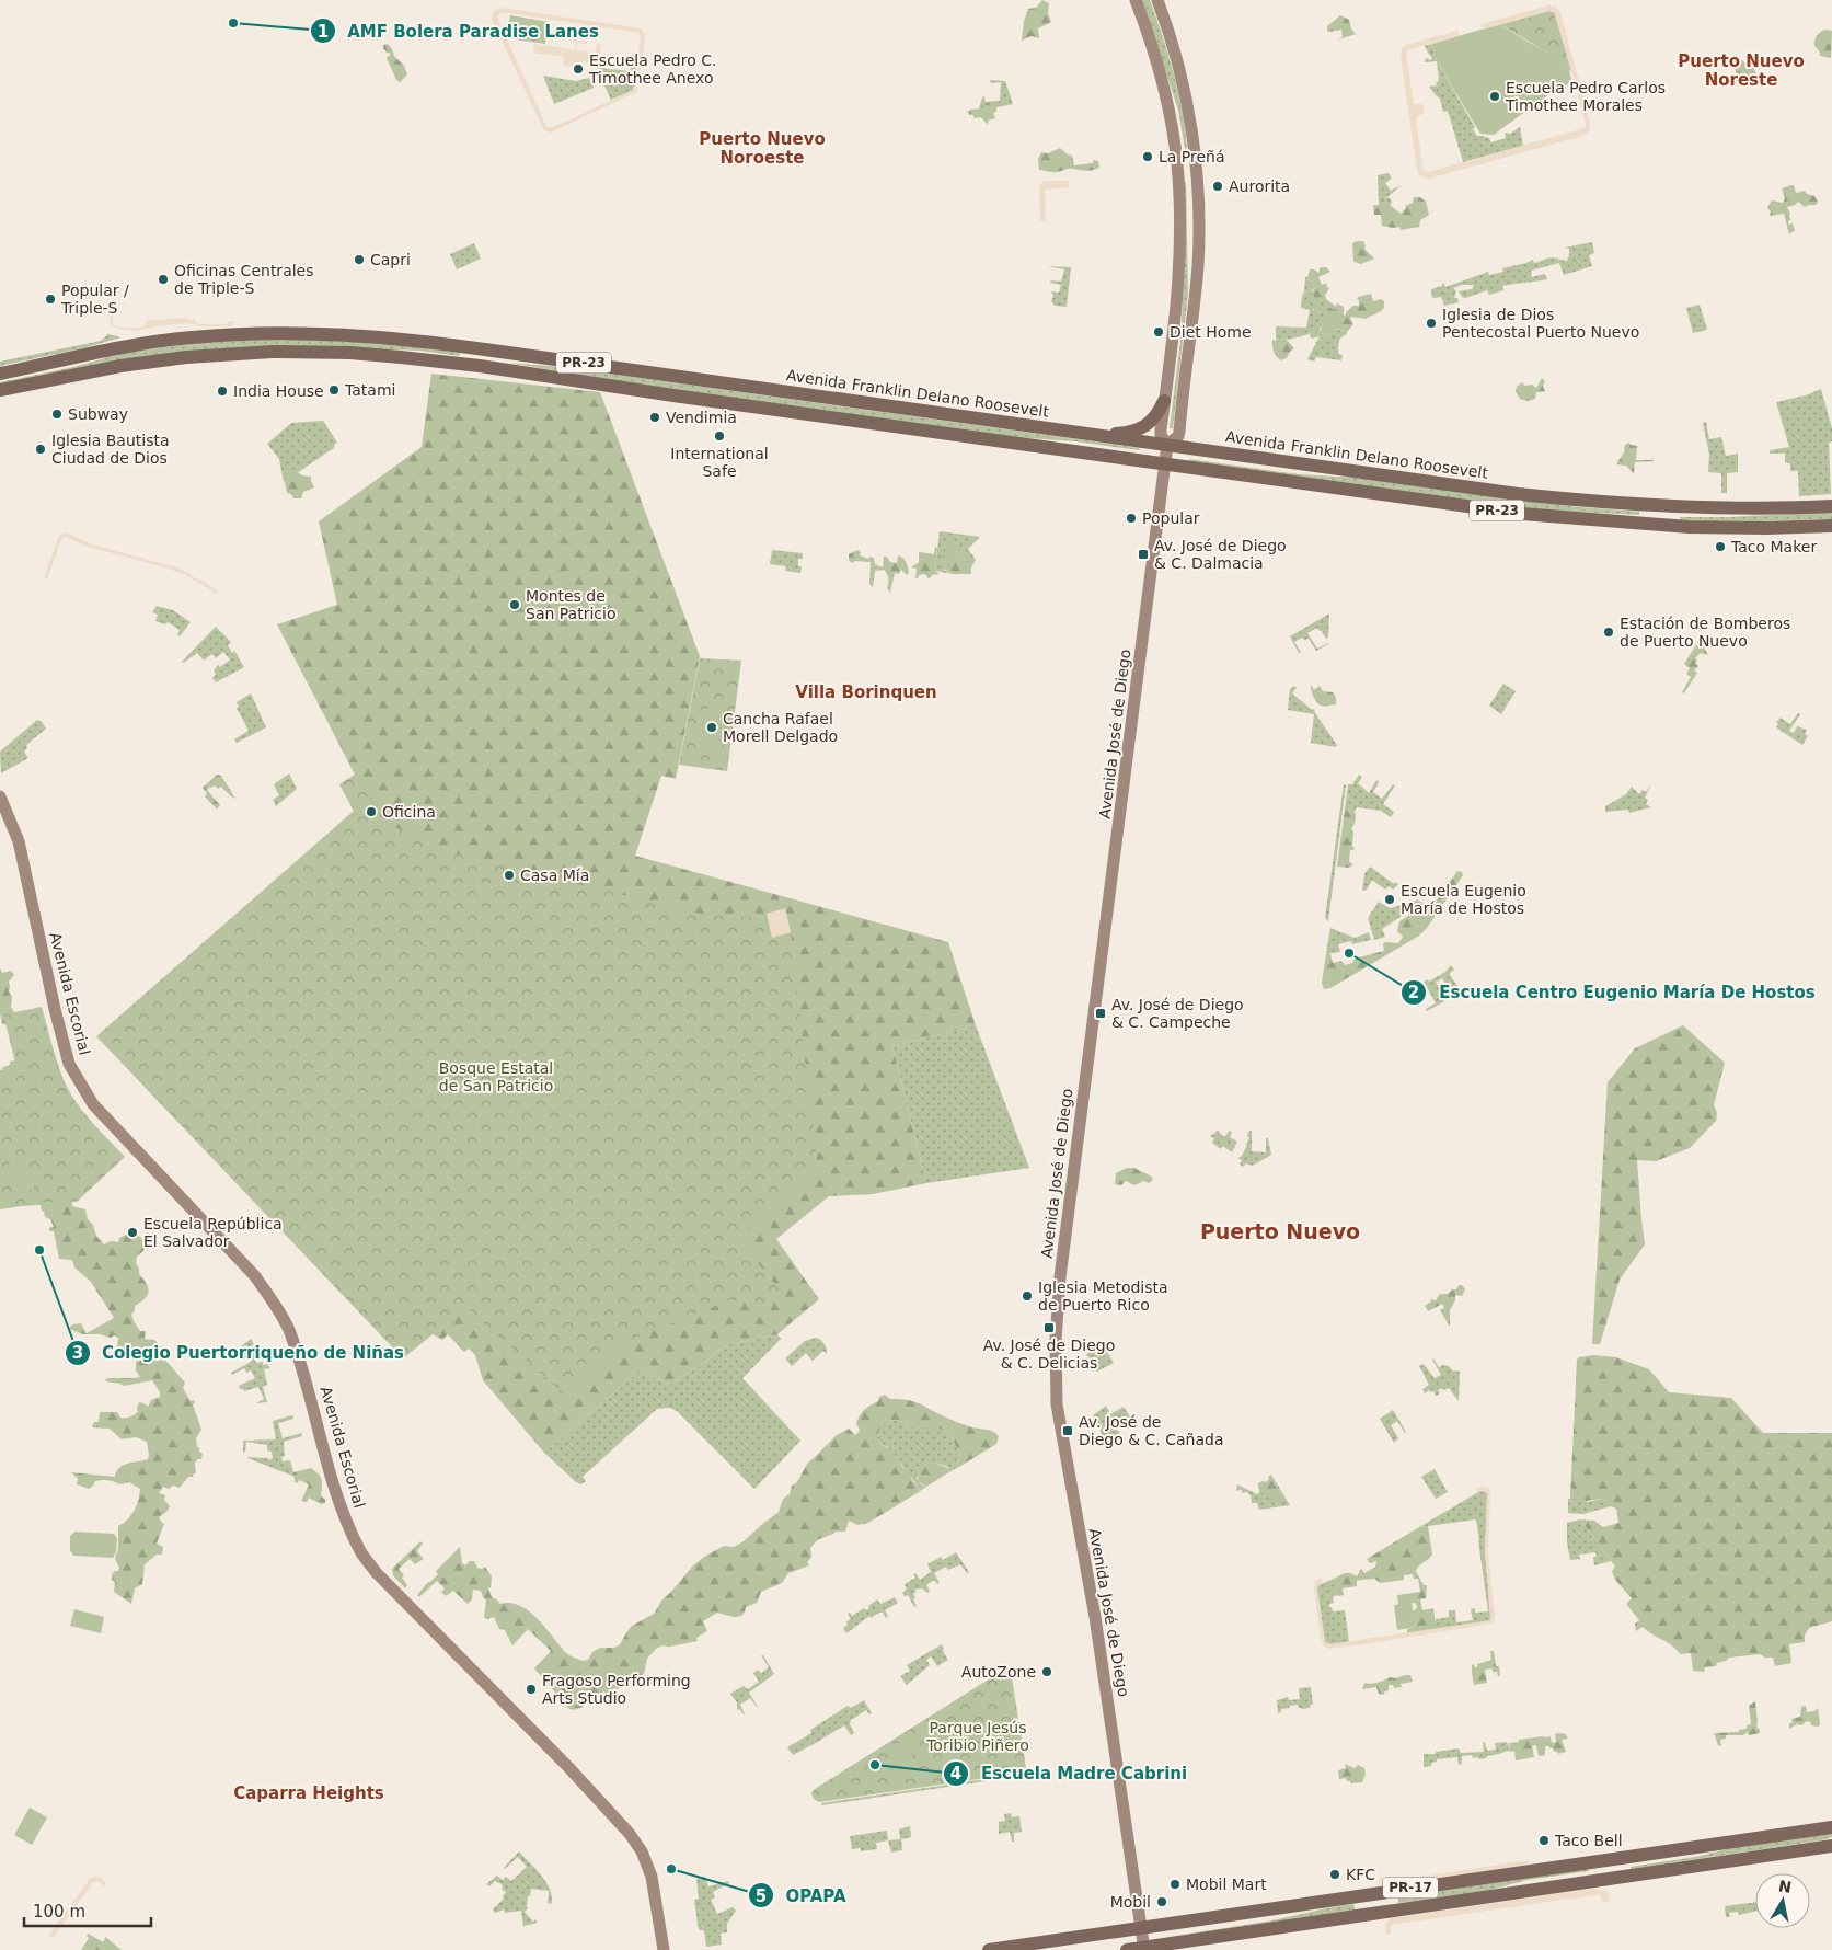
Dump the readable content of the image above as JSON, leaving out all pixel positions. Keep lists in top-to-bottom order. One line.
{"streets":{"main road":["PR-23","Avenida Franklin Delano Roosevelt","Avenida José de Diego","Avenida Escorial","PR-17"]},"crossings":[["PR-23","Avenida José de Diego"],["Avenida Franklin Delano Roosevelt","Avenida José de Diego"],["Avenida José de Diego","PR-17"]],"districts":["Puerto Nuevo Noreste","Puerto Nuevo Noroeste","Villa Borinquen","Puerto Nuevo","Caparra Heights"],"parks":["Bosque Estatal de San Patricio","Parque Jesús Toribio Piñero"],"places":{"other":["AMF Bolera Paradise Lanes","Escuela Pedro C. Timothee Anexo","Escuela Pedro Carlos Timothee Morales","La Preñá","Aurorita","Capri","Oficinas Centrales de Triple-S","Popular / Triple-S","Iglesia de Dios Pentecostal Puerto Nuevo","Diet Home","Tatami","India House","Subway","Vendimia","International Safe","Iglesia Bautista Ciudad de Dios","Popular","Taco Maker","Montes de San Patricio","Estación de Bomberos de Puerto Nuevo","Cancha Rafael Morell Delgado","Oficina","Casa Mía","Escuela Eugenio María de Hostos","Escuela Centro Eugenio María De Hostos","Escuela República El Salvador","Colegio Puertorriqueño de Niñas","Iglesia Metodista de Puerto Rico","AutoZone","Fragoso Performing Arts Studio","Escuela Madre Cabrini","Taco Bell","OPAPA","KFC","Mobil Mart","Mobil"],"transit":["Av. José de Diego & C. Dalmacia","Av. José de Diego & C. Campeche","Av. José de Diego & C. Delicias","Av. José de Diego & C. Cañada"]},"scale_bar":"100 m","north":"top"}
